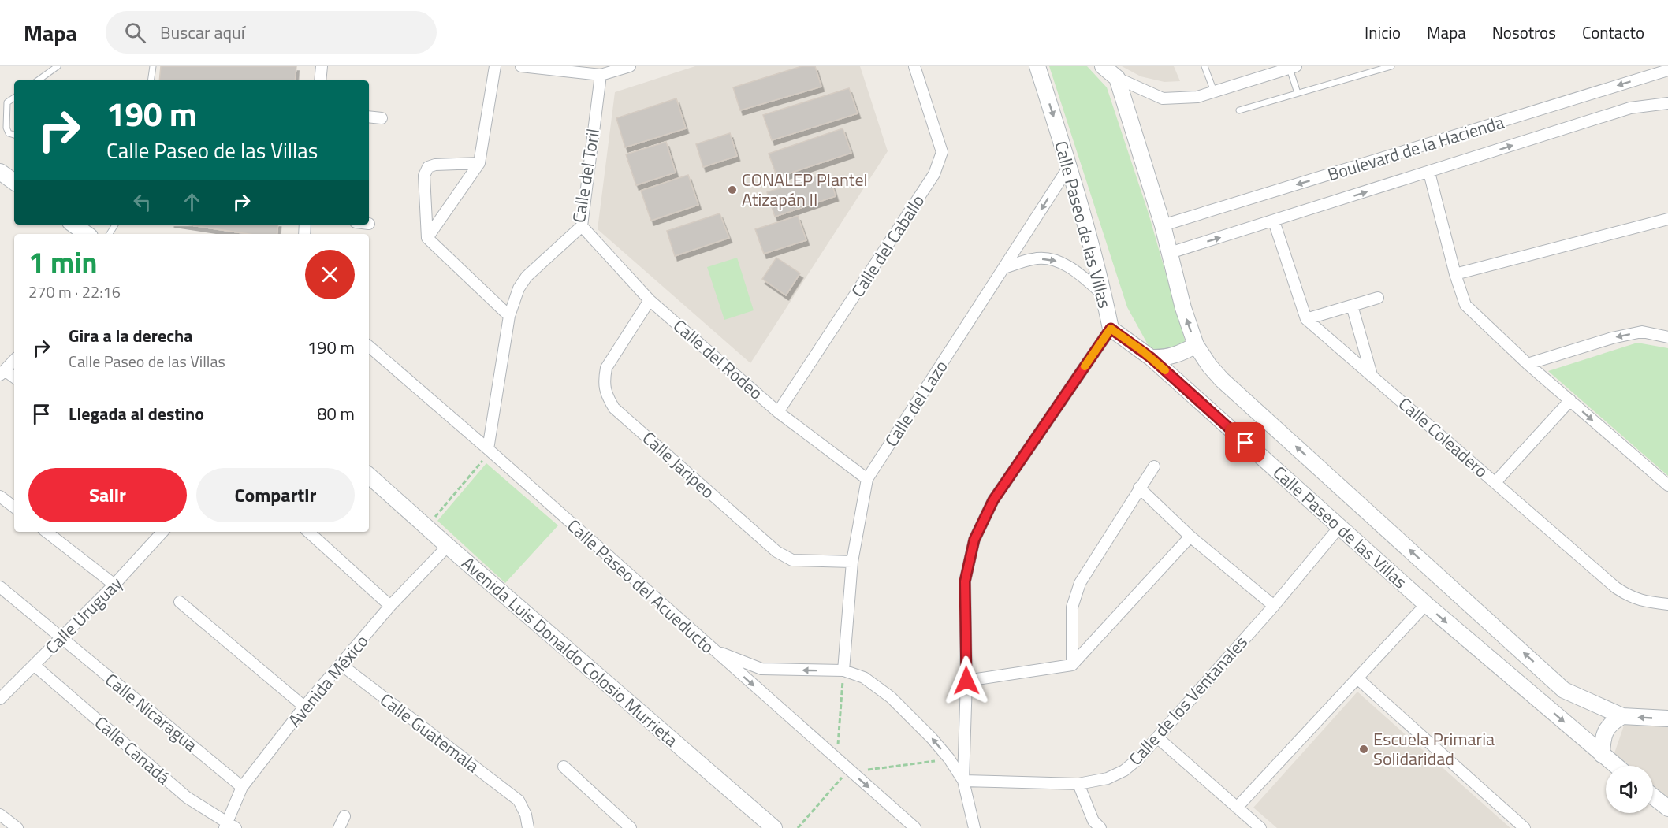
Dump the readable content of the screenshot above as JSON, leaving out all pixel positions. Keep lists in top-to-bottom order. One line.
{"streets":{"street":["Boulevard de la Hacienda","Calle del Toril","Calle Paseo de las Villas","Calle del Caballo","Calle del Rodeo","Calle del Lazo","Calle Coleadero","Calle Jaripeo","Calle Paseo del Acueducto","Calle Uruguay","Avenida Luis Donaldo Colosio Murrieta","Avenida México","Calle de los Ventanales","Calle Nicaragua","Calle Guatemala","Calle Canadá"]},"crossings":[["Boulevard de la Hacienda","Calle Paseo de las Villas"],["Calle del Toril","Calle del Rodeo"],["Calle del Toril","Calle Paseo del Acueducto"],["Calle Paseo de las Villas","Calle del Lazo"],["Calle Paseo de las Villas","Calle de los Ventanales"],["Calle del Caballo","Calle del Rodeo"],["Calle del Rodeo","Calle del Lazo"],["Calle del Rodeo","Calle Jaripeo"],["Calle del Lazo","Calle Jaripeo"],["Calle Uruguay","Calle Nicaragua"],["Calle Uruguay","Calle Canadá"],["Avenida Luis Donaldo Colosio Murrieta","Avenida México"],["Avenida México","Calle Nicaragua"],["Avenida México","Calle Guatemala"],["Avenida México","Calle Canadá"]],"places":["CONALEP Plantel Atizapán II","Escuela Primaria Solidaridad"],"page":{"header":"Mapa","search":"Buscar aquí","nav":["Inicio","Mapa","Nosotros","Contacto"],"turn":["190 m","Calle Paseo de las Villas"],"heading":["1 min","270 m · 22:16"],"list":[{"name":"Gira a la derecha","note":"Calle Paseo de las Villas","value":"190 m"},{"name":"Llegada al destino","value":"80 m"}],"buttons":["Salir","Compartir"]}}
